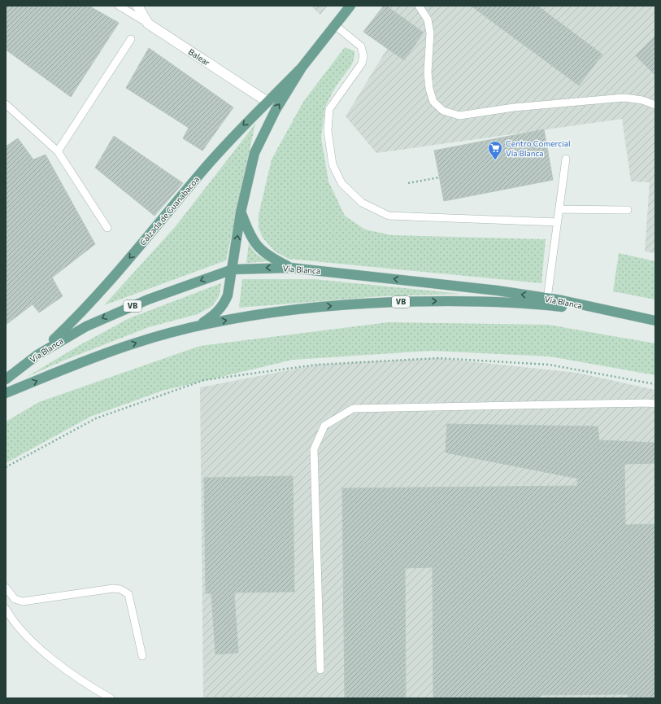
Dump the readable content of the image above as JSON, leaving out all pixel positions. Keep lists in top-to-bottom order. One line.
{"streets":{"main road":["Calzada de Guanabacoa","Vía Blanca","VB"],"street":["Balear"]},"crossings":[["Balear","Calzada de Guanabacoa"],["Calzada de Guanabacoa","Vía Blanca"]],"places":{"supermarket":["Centro Comercial Vía Blanca"]}}
